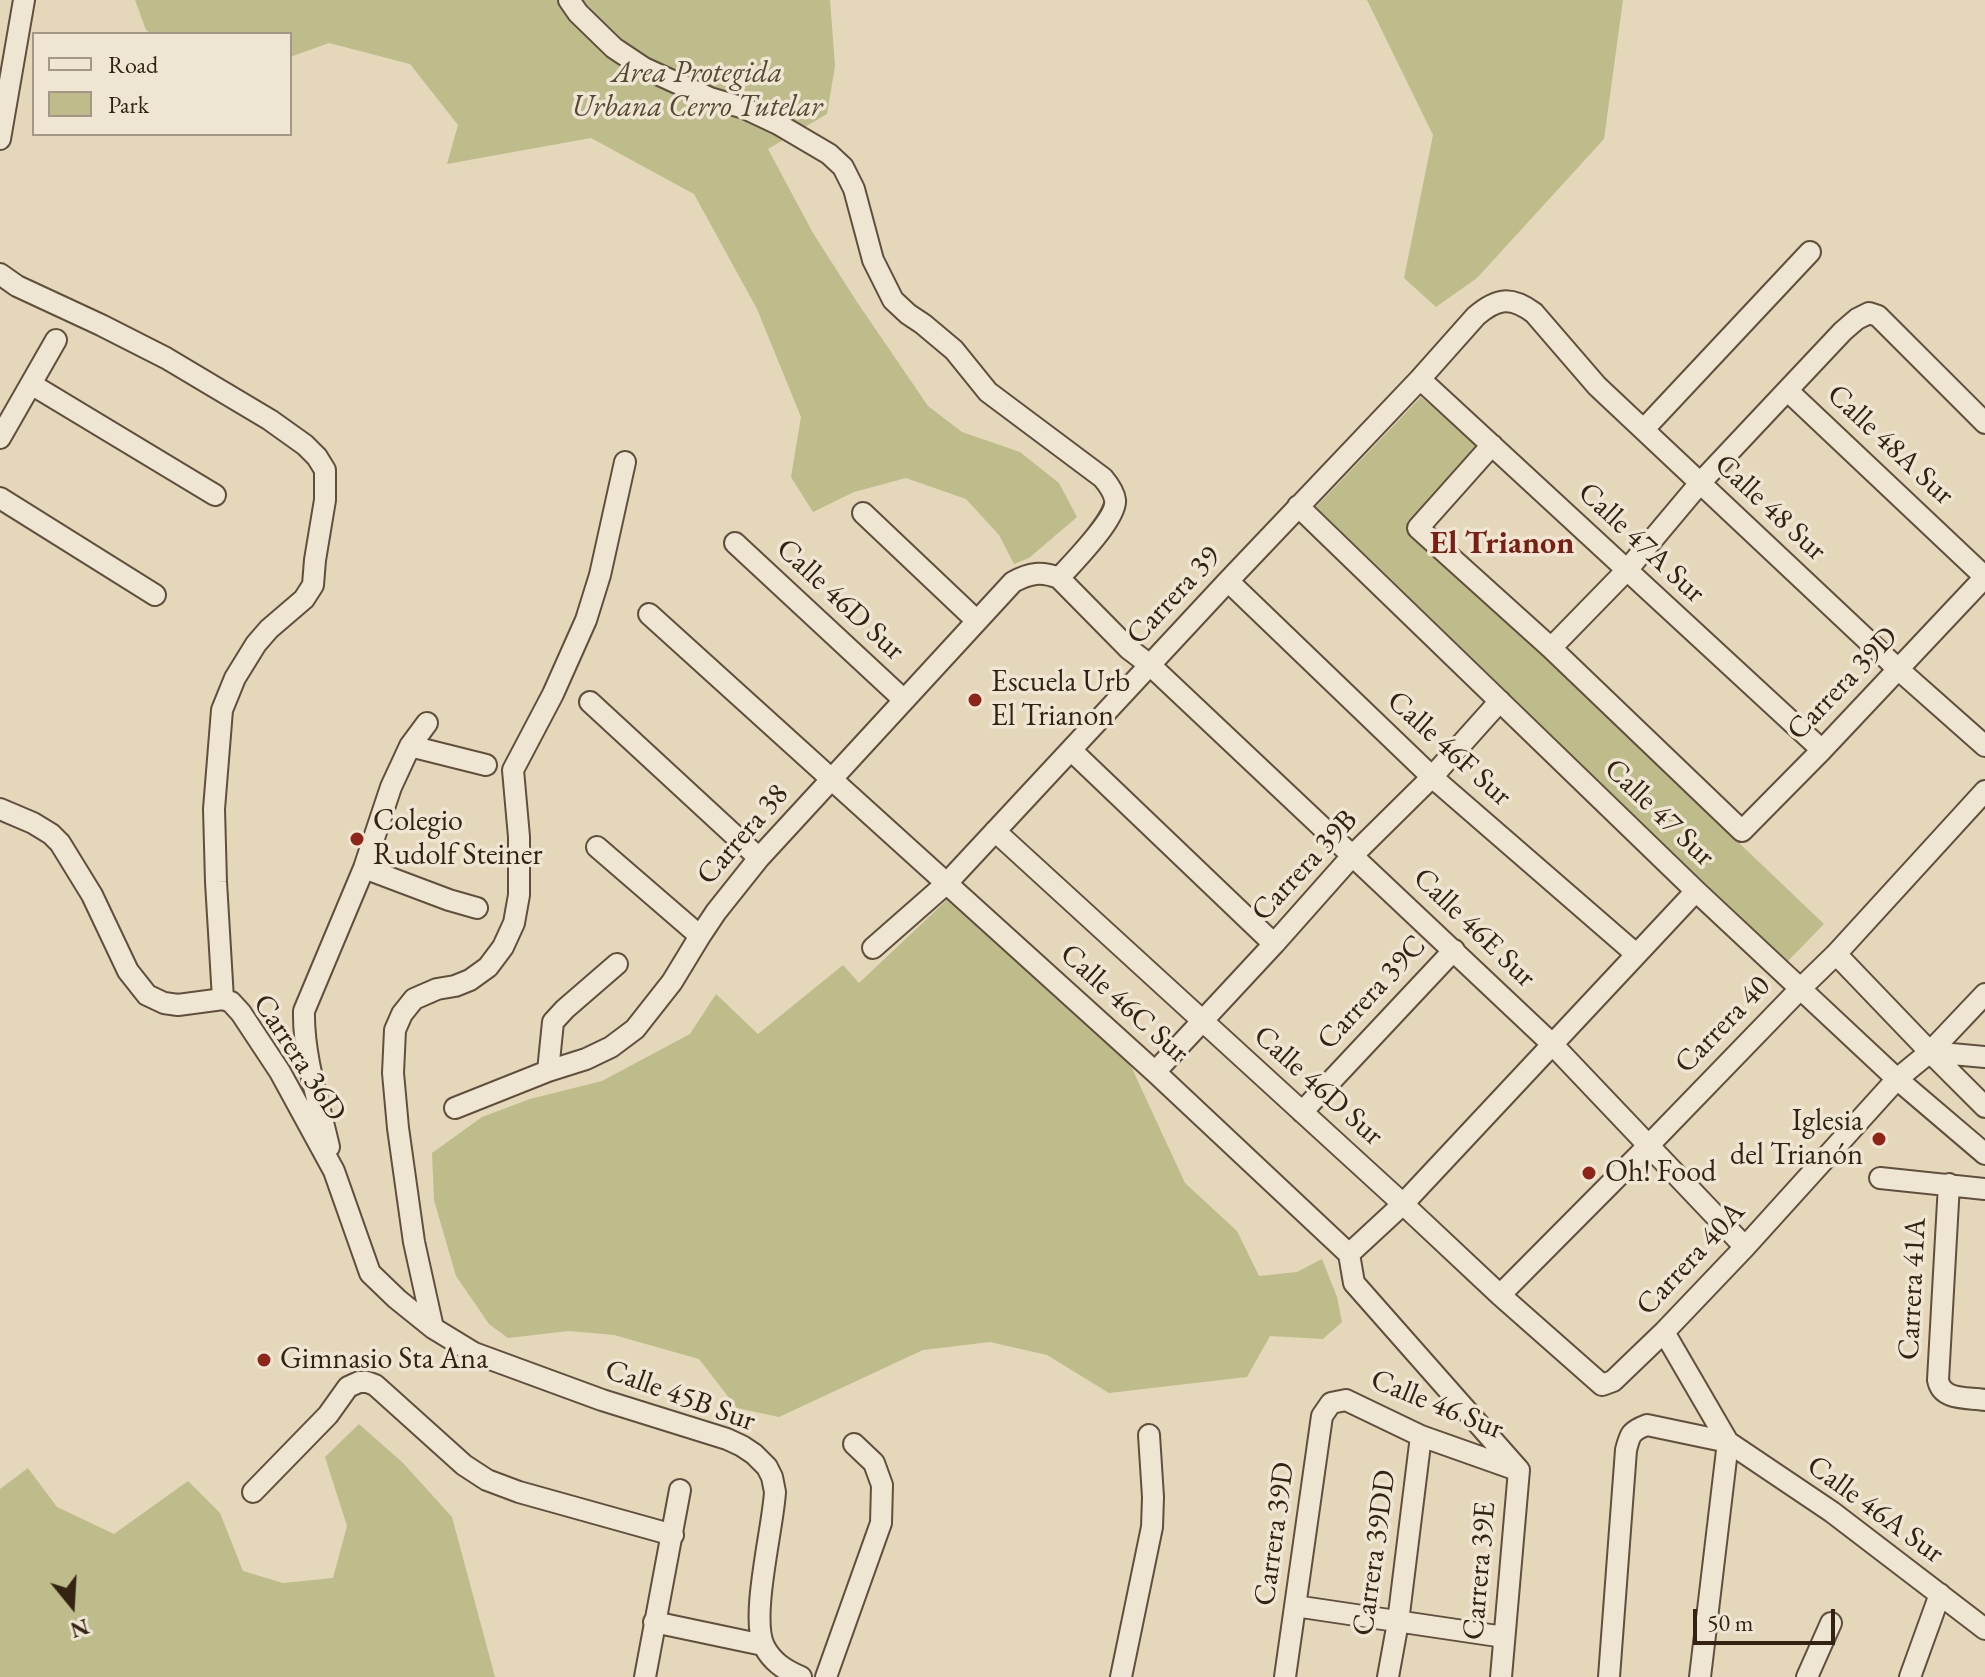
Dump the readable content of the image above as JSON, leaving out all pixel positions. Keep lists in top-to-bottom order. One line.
{"streets":{"street":["Calle 48A Sur","Calle 48 Sur","Calle 47A Sur","Carrera 39","Calle 46D Sur","Carrera 39D","Calle 46F Sur","Calle 47 Sur","Carrera 38","Carrera 39B","Calle 46E Sur","Carrera 39C","Calle 46C Sur","Carrera 40","Carrera 36D","Carrera 40A","Carrera 41A","Calle 45B Sur","Calle 46 Sur","Calle 46A Sur","Carrera 39DD","Carrera 39E"]},"crossings":[["Calle 48A Sur","Carrera 39D"],["Calle 48 Sur","Carrera 39"],["Calle 48 Sur","Carrera 39D"],["Calle 47A Sur","Carrera 39"],["Calle 47A Sur","Carrera 39D"],["Calle 47A Sur","Calle 47 Sur"],["Carrera 39","Calle 46D Sur"],["Carrera 39","Calle 46F Sur"],["Carrera 39","Calle 47 Sur"],["Carrera 39","Calle 46E Sur"],["Carrera 39","Calle 46C Sur"],["Calle 46D Sur","Carrera 38"],["Calle 46D Sur","Carrera 39B"],["Calle 46D Sur","Carrera 39C"],["Calle 46D Sur","Carrera 40"],["Calle 46D Sur","Carrera 40A"],["Carrera 39D","Calle 47 Sur"],["Carrera 39D","Calle 46 Sur"],["Calle 46F Sur","Carrera 39B"],["Calle 47 Sur","Carrera 39B"],["Calle 47 Sur","Carrera 40"],["Calle 47 Sur","Carrera 40A"],["Carrera 38","Calle 46C Sur"],["Carrera 39B","Calle 46E Sur"],["Carrera 39B","Calle 46C Sur"],["Calle 46E Sur","Carrera 39C"],["Calle 46E Sur","Carrera 40"],["Calle 46E Sur","Carrera 40A"],["Calle 46C Sur","Calle 46 Sur"],["Calle 46C Sur","Carrera 39E"],["Carrera 36D","Calle 45B Sur"],["Carrera 40A","Calle 46A Sur"],["Calle 46 Sur","Carrera 39DD"],["Calle 46 Sur","Carrera 39E"]],"districts":["El Trianon"],"parks":["Area Protegida Urbana Cerro Tutelar"],"places":["Escuela Urb El Trianon","Colegio Rudolf Steiner","Iglesia del Trianón","Oh! Food","Gimnasio Sta Ana"],"legend":["Road","Park"],"scale_bar":"50 m","north":"bottom"}
